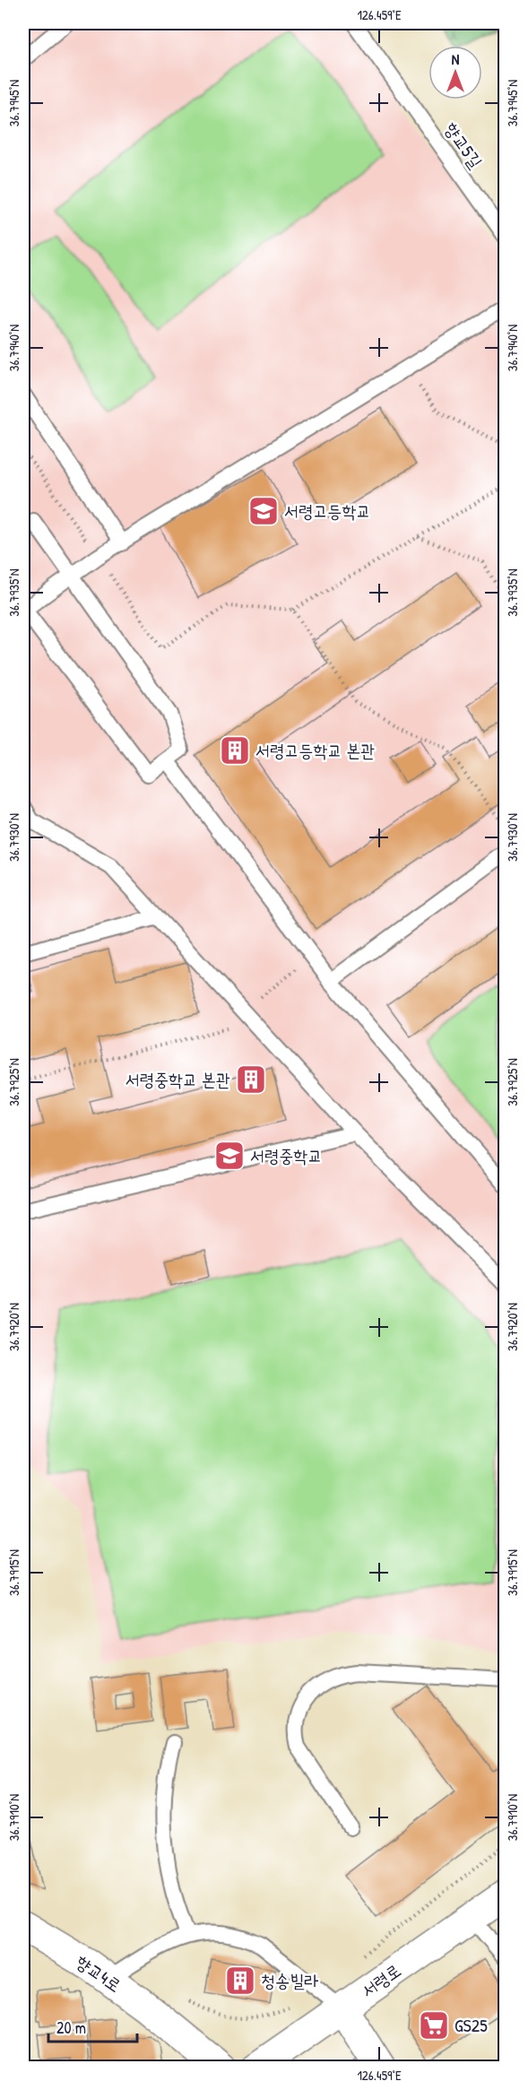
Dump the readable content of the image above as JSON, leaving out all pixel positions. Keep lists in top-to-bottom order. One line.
{"streets":{"street":["향교4로","서령로"],"lane":["향교5길"]},"places":{"school or university":["서령고등학교","서령중학교"],"building":["서령고등학교 본관","서령중학교 본관","청송빌라"],"supermarket":["GS25"]},"scale_bar":"20 m","north":"top","coordinates":["126.459°E","36.7945°N","36.7940°N","36.7935°N","36.7930°N","36.7925°N","36.7920°N","36.7915°N","36.7910°N"]}
